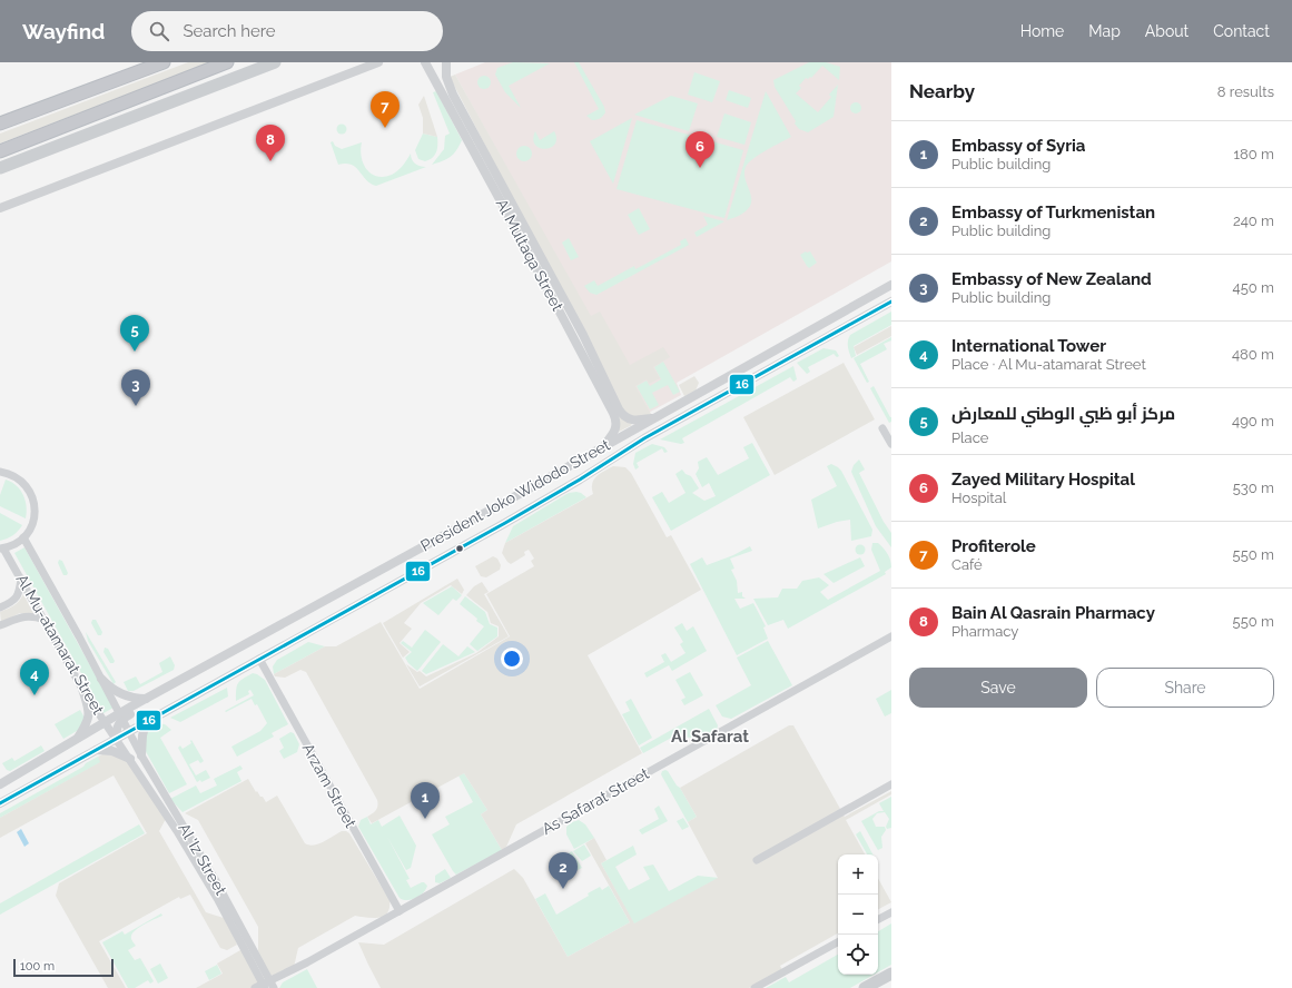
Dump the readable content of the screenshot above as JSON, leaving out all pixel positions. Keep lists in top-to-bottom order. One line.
{"streets":{"street":["Al Multaqa Street","President Joko Widodo Street","Al Mu-atamarat Street","Arzam Street","As Safarat Street","Al 'Iz Street"]},"crossings":[["Al Multaqa Street","President Joko Widodo Street"],["President Joko Widodo Street","Al Mu-atamarat Street"],["President Joko Widodo Street","Arzam Street"],["President Joko Widodo Street","Al 'Iz Street"],["Al Mu-atamarat Street","Al 'Iz Street"],["Arzam Street","As Safarat Street"],["As Safarat Street","Al 'Iz Street"]],"districts":["Al Safarat"],"lines":["transit line 16"],"scale_bar":"100 m","page":{"header":"Wayfind","search":"Search here","nav":["Home","Map","About","Contact"],"heading":["Nearby","8 results"],"pins":["7","8","6","5","3","4","1","2"],"list":[{"mark":"1","name":"Embassy of Syria","note":"Public building","value":"180 m"},{"mark":"2","name":"Embassy of Turkmenistan","note":"Public building","value":"240 m"},{"mark":"3","name":"Embassy of New Zealand","note":"Public building","value":"450 m"},{"mark":"4","name":"International Tower","note":"Place · Al Mu-atamarat Street","value":"480 m"},{"mark":"5","name":"مركز أبو ظبي الوطني للمعارض","note":"Place","value":"490 m"},{"mark":"6","name":"Zayed Military Hospital","note":"Hospital","value":"530 m"},{"mark":"7","name":"Profiterole","note":"Café","value":"550 m"},{"mark":"8","name":"Bain Al Qasrain Pharmacy","note":"Pharmacy","value":"550 m"}],"buttons":["Save","Share"],"map_buttons":["+","−"],"scale":"100 m"}}
